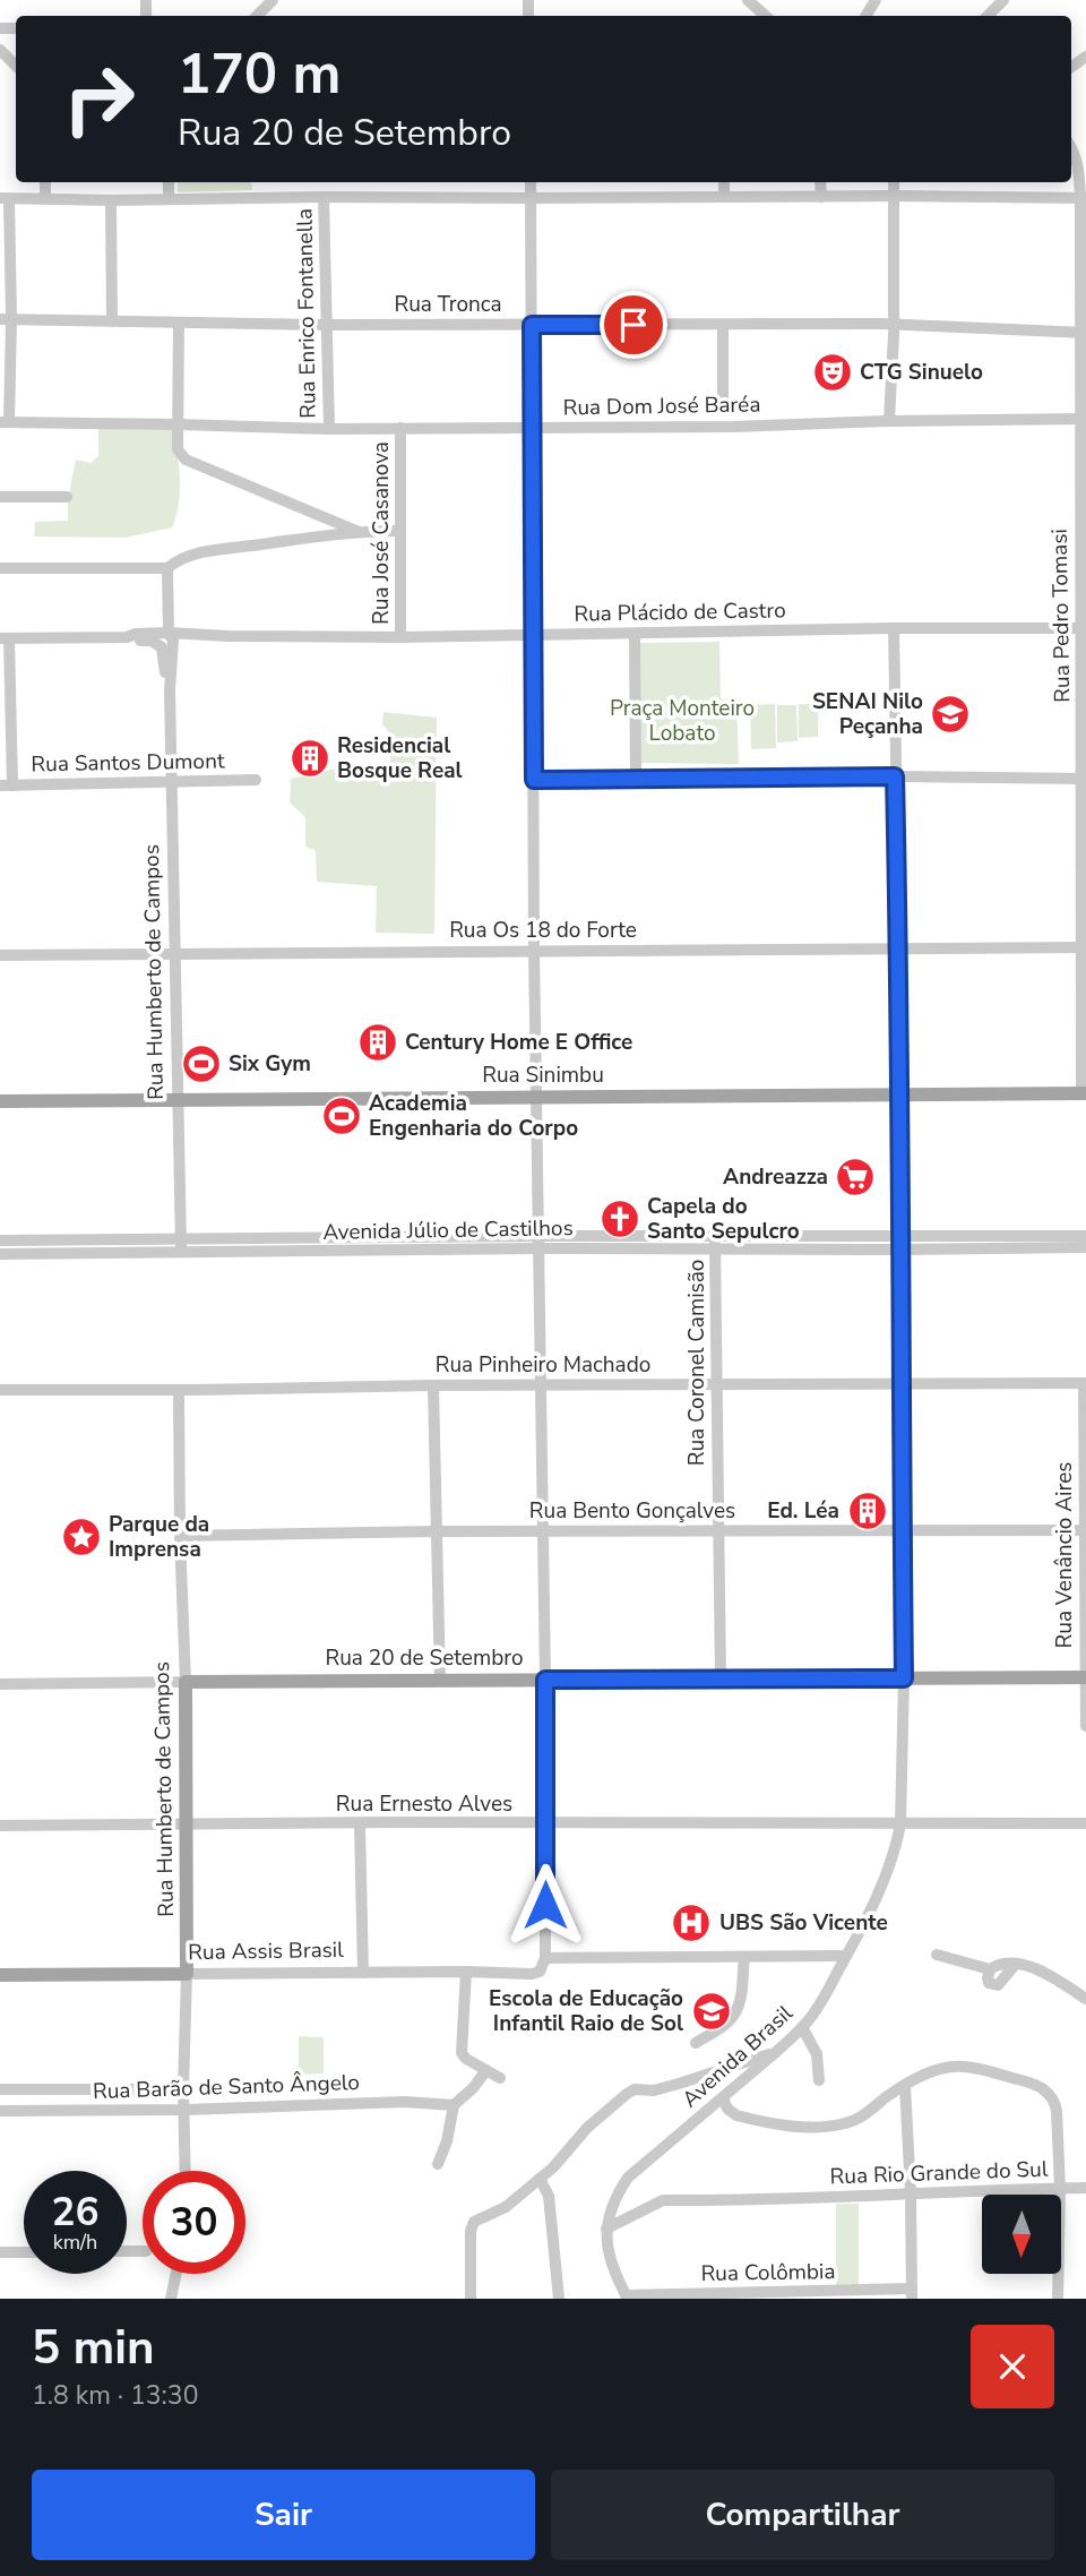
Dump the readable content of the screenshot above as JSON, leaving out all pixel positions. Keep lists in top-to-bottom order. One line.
{"streets":{"main road":["Rua Humberto de Campos","Rua Sinimbu","Rua 20 de Setembro","Rua Assis Brasil"],"street":["Rua Tronca","Rua Enrico Fontanella","Rua Dom José Baréa","Rua José Casanova","Rua Plácido de Castro","Rua Pedro Tomasi","Rua Santos Dumont","Rua Os 18 do Forte","Avenida Júlio de Castilhos","Rua Coronel Camisão","Rua Pinheiro Machado","Rua Bento Gonçalves","Rua Venâncio Aires","Rua Ernesto Alves","Avenida Brasil","Rua Barão de Santo Ângelo","Rua Rio Grande do Sul","Rua Colômbia"]},"crossings":[["Rua Tronca","Rua Enrico Fontanella"],["Rua Tronca","Rua Pedro Tomasi"],["Rua Enrico Fontanella","Rua Dom José Baréa"],["Rua Dom José Baréa","Rua José Casanova"],["Rua Dom José Baréa","Rua Pedro Tomasi"],["Rua José Casanova","Rua Plácido de Castro"],["Rua Plácido de Castro","Rua Pedro Tomasi"],["Rua Plácido de Castro","Rua Humberto de Campos"],["Rua Plácido de Castro","Avenida Brasil"],["Rua Pedro Tomasi","Rua Os 18 do Forte"],["Rua Pedro Tomasi","Rua Sinimbu"],["Rua Santos Dumont","Rua Humberto de Campos"],["Rua Os 18 do Forte","Rua Humberto de Campos"],["Rua Os 18 do Forte","Avenida Brasil"],["Rua Humberto de Campos","Rua Sinimbu"],["Rua Humberto de Campos","Avenida Júlio de Castilhos"],["Rua Humberto de Campos","Rua Pinheiro Machado"],["Rua Humberto de Campos","Rua Bento Gonçalves"],["Rua Humberto de Campos","Rua 20 de Setembro"],["Rua Humberto de Campos","Rua Ernesto Alves"],["Rua Humberto de Campos","Rua Assis Brasil"],["Rua Humberto de Campos","Rua Barão de Santo Ângelo"],["Rua Sinimbu","Avenida Brasil"],["Avenida Júlio de Castilhos","Rua Coronel Camisão"],["Avenida Júlio de Castilhos","Avenida Brasil"],["Rua Coronel Camisão","Rua Pinheiro Machado"],["Rua Coronel Camisão","Rua Bento Gonçalves"],["Rua Coronel Camisão","Rua 20 de Setembro"],["Rua Pinheiro Machado","Rua Venâncio Aires"],["Rua Pinheiro Machado","Avenida Brasil"],["Rua Bento Gonçalves","Rua Venâncio Aires"],["Rua Bento Gonçalves","Avenida Brasil"],["Rua Venâncio Aires","Rua 20 de Setembro"],["Rua 20 de Setembro","Avenida Brasil"],["Rua Ernesto Alves","Avenida Brasil"],["Avenida Brasil","Rua Rio Grande do Sul"],["Avenida Brasil","Rua Colômbia"]],"parks":["Praça Monteiro Lobato"],"places":{"theatre":["CTG Sinuelo"],"school or university":["SENAI Nilo Peçanha","Escola de Educação Infantil Raio de Sol"],"building":["Residencial Bosque Real","Century Home E Office","Ed. Léa"],"sports":["Six Gym","Academia Engenharia do Corpo"],"supermarket":["Andreazza"],"church":["Capela do Santo Sepulcro"],"place":["Parque da Imprensa"],"hospital":["UBS São Vicente"]},"north":"bottom","page":{"turn":["170 m","Rua 20 de Setembro"],"speed":"26 km/h","limit":"30","heading":["5 min","1.8 km · 13:30"],"buttons":["Sair","Compartilhar"]}}
